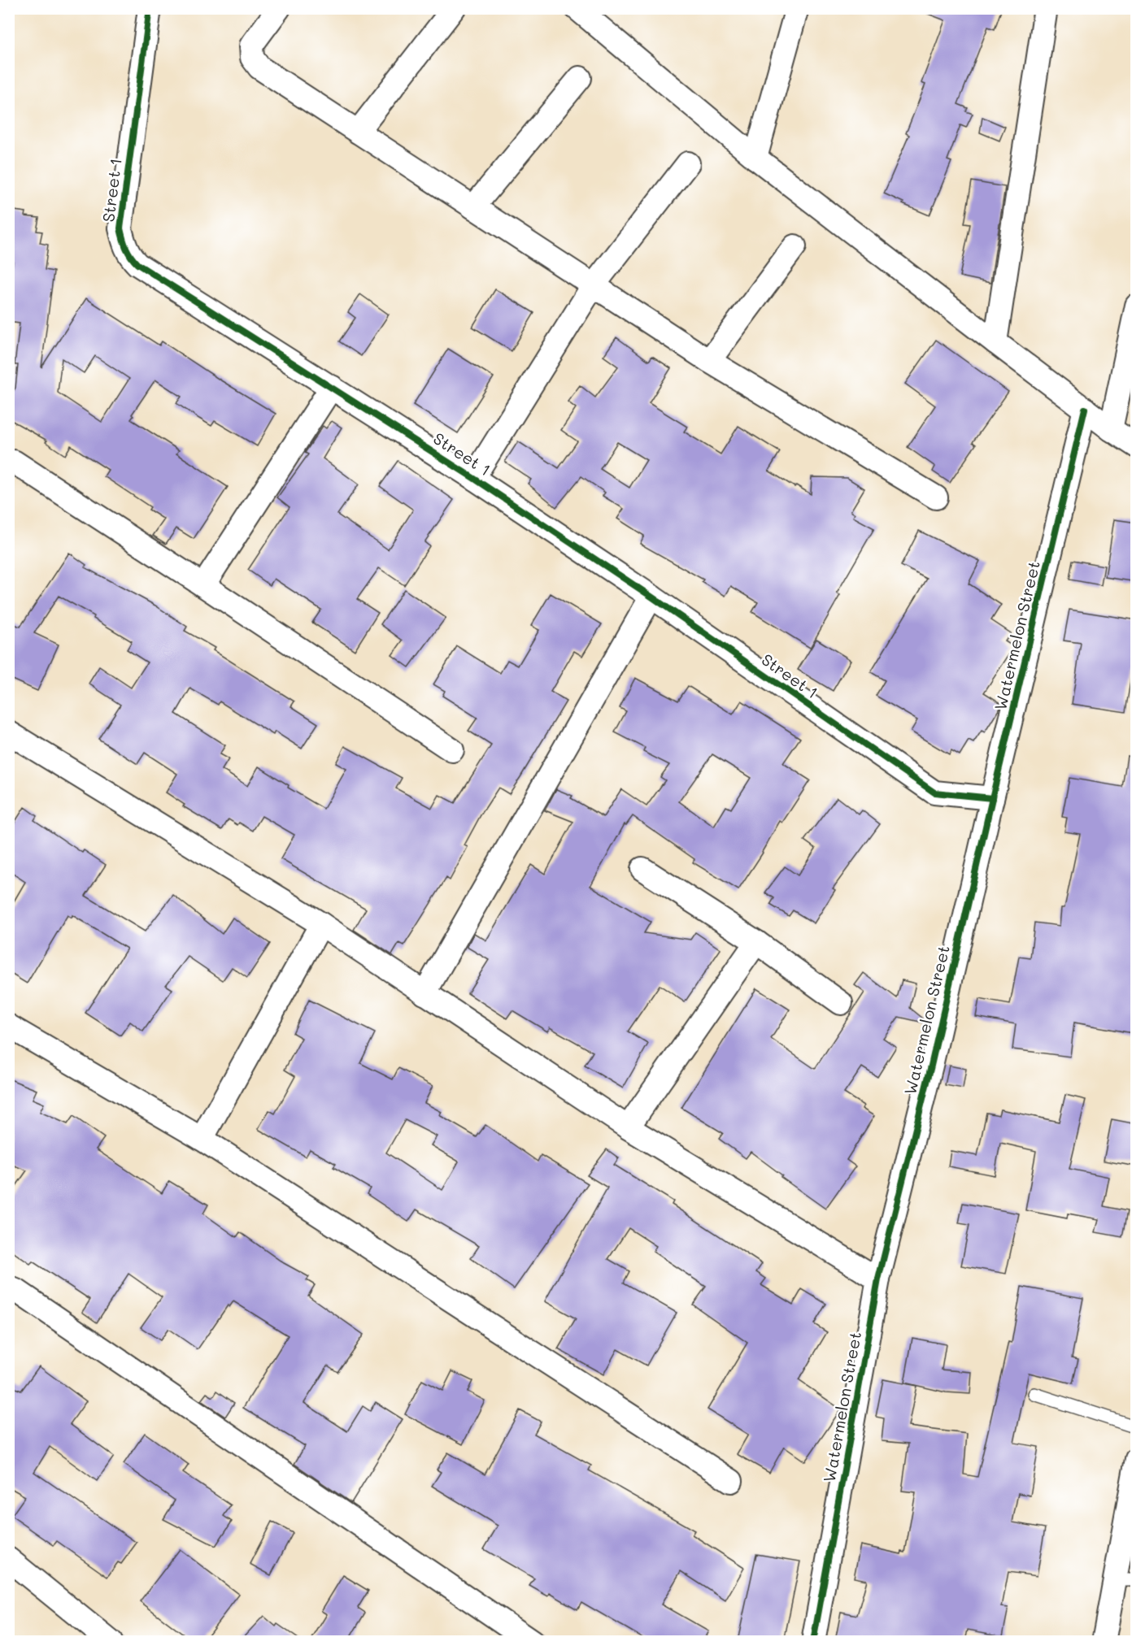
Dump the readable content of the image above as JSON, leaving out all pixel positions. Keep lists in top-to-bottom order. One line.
{"streets":{"street":["Street 1","Watermelon Street"]},"crossings":[["Street 1","Watermelon Street"]]}
